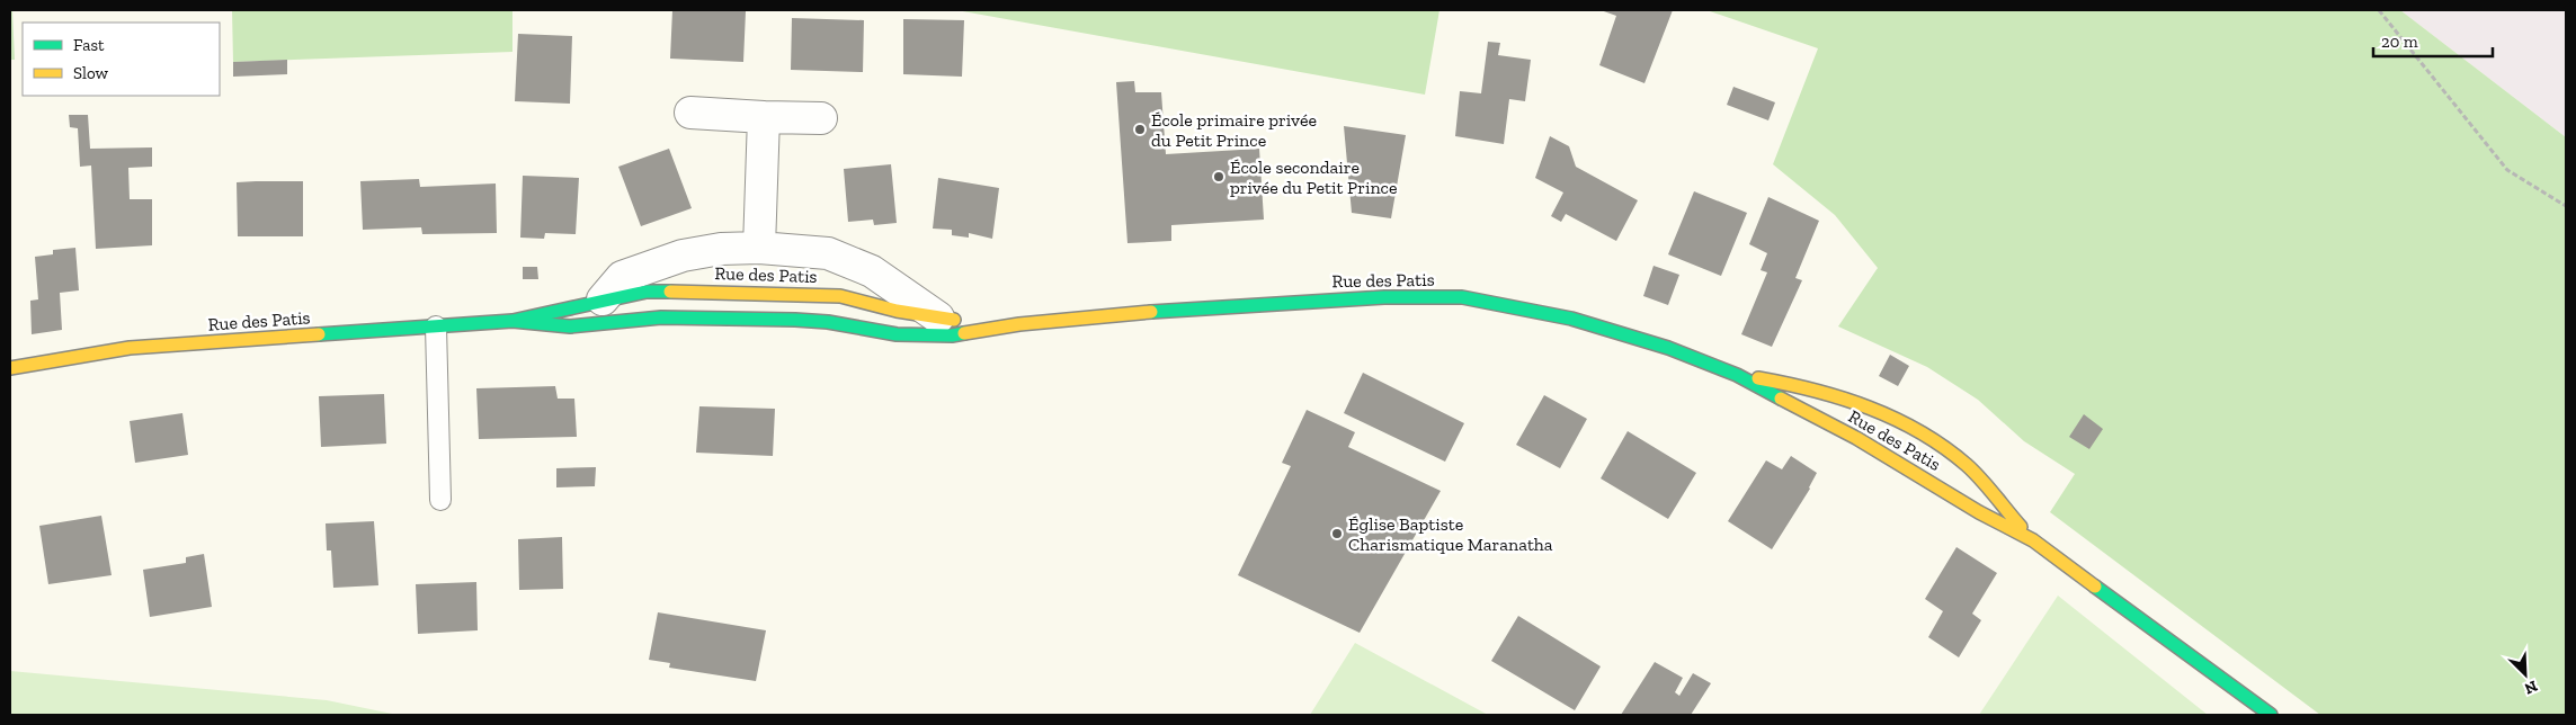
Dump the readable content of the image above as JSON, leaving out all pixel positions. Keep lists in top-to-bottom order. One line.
{"streets":{"main road":["Rue des Patis"]},"places":["École primaire privée du Petit Prince","École secondaire privée du Petit Prince","Église Baptiste Charismatique Maranatha"],"legend":["Fast","Slow"],"scale_bar":"20 m","north":"bottom right"}
